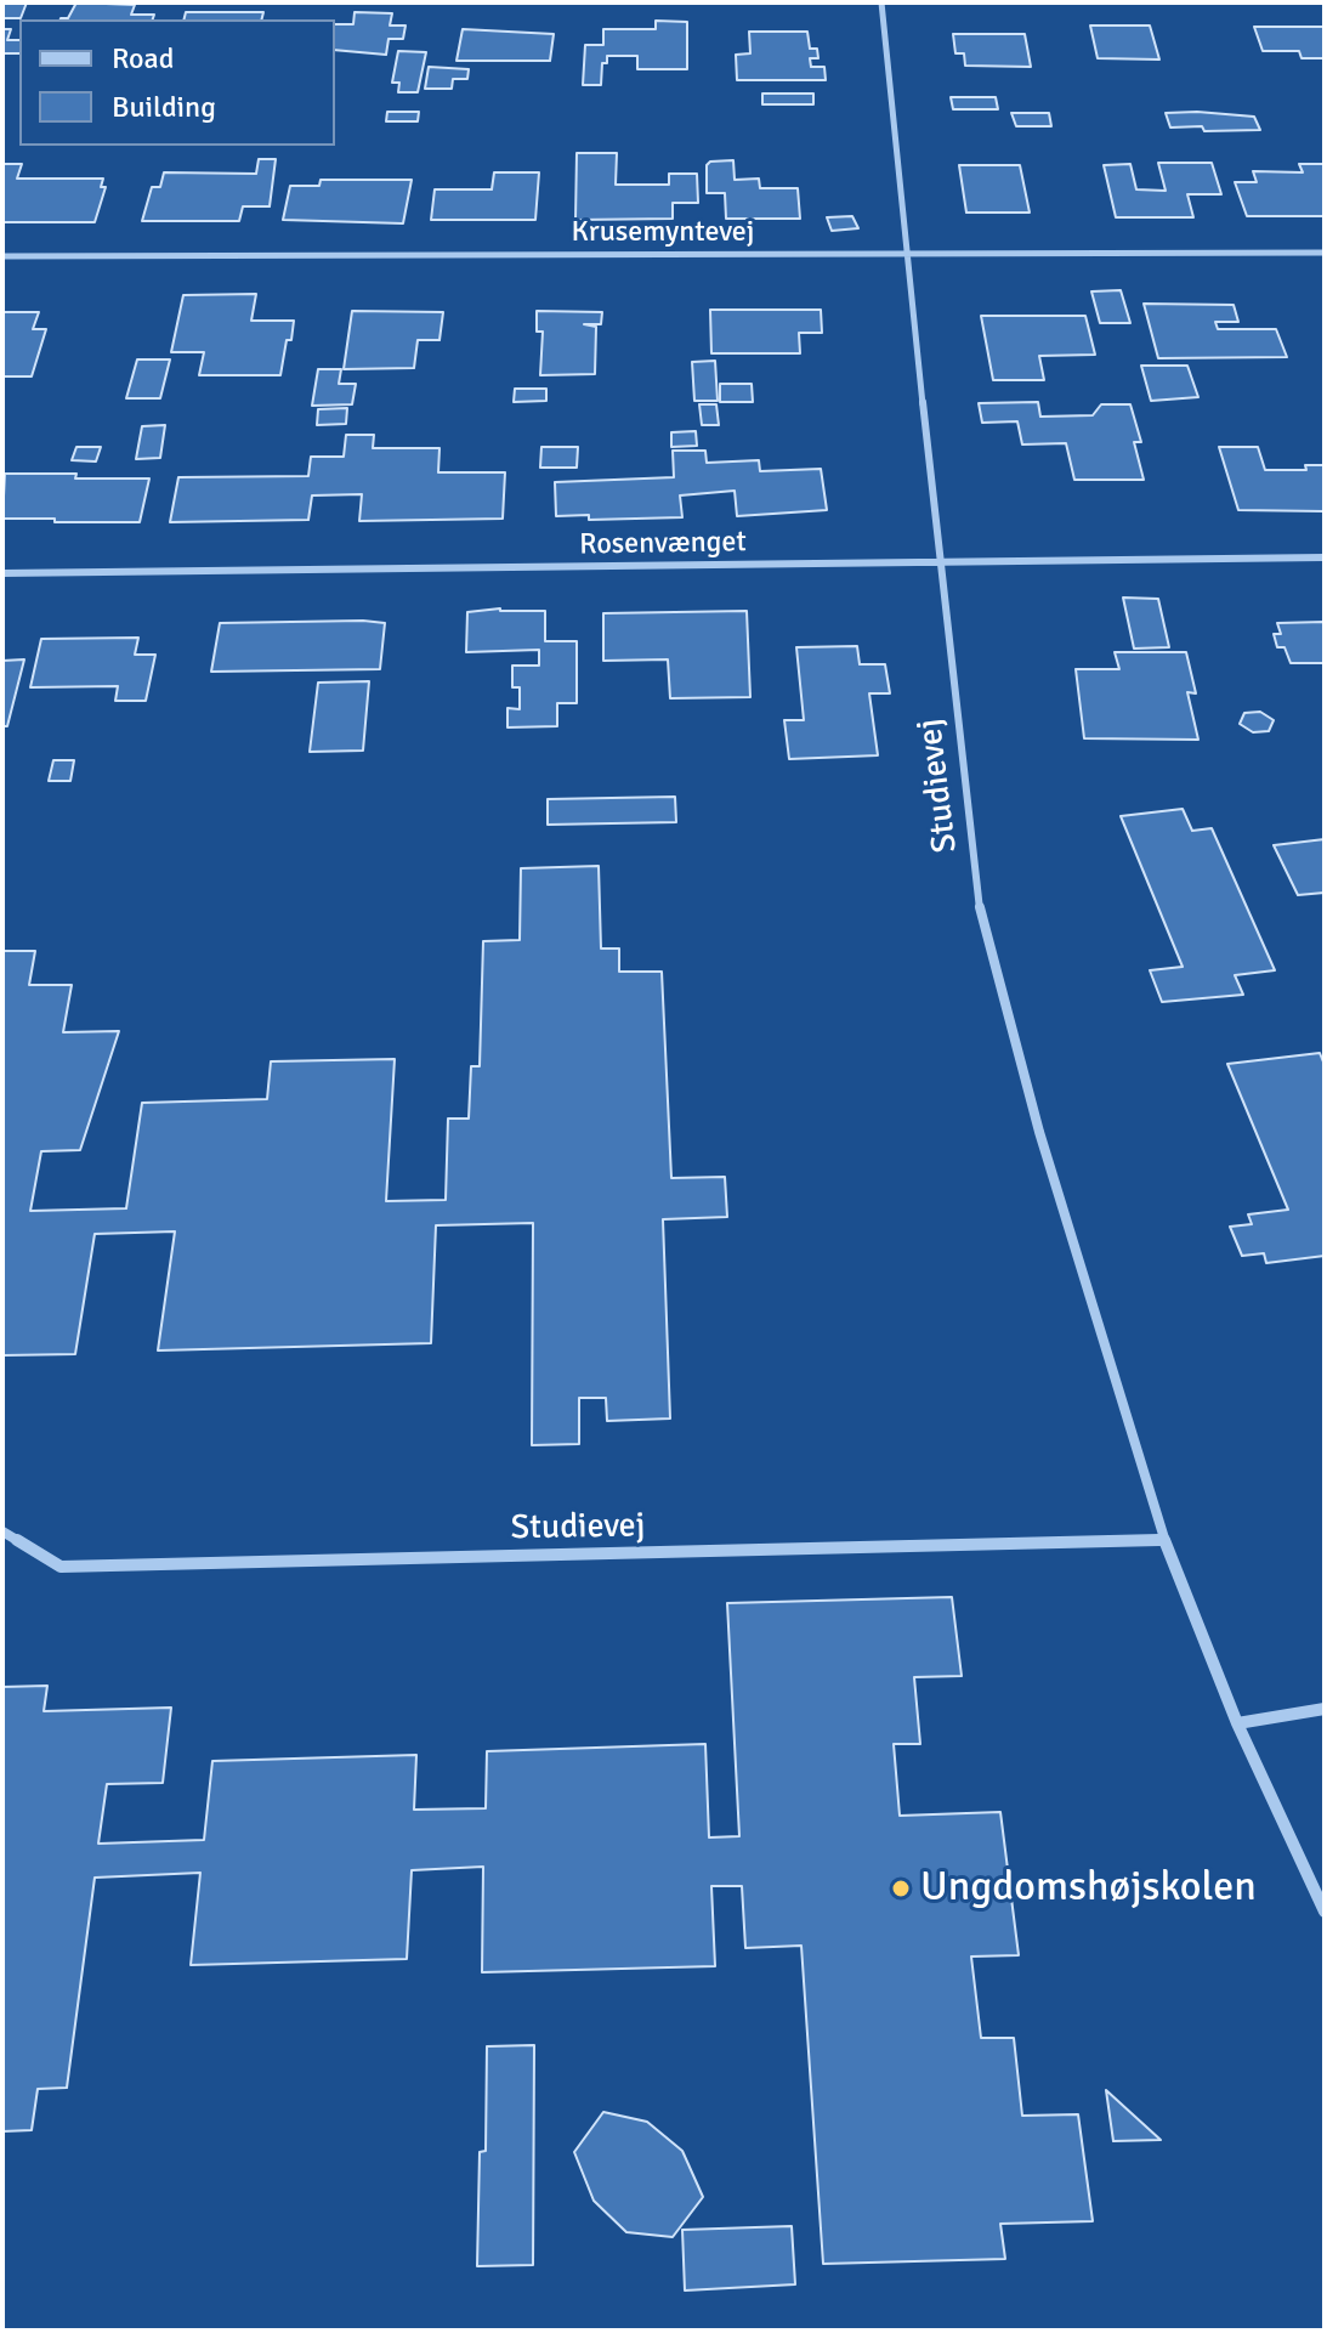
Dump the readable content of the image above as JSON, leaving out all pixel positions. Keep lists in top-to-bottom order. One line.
{"streets":{"street":["Krusemyntevej","Rosenvænget","Studievej"]},"crossings":[["Krusemyntevej","Studievej"],["Rosenvænget","Studievej"]],"places":["Ungdomshøjskolen"],"legend":["Road","Building"]}
